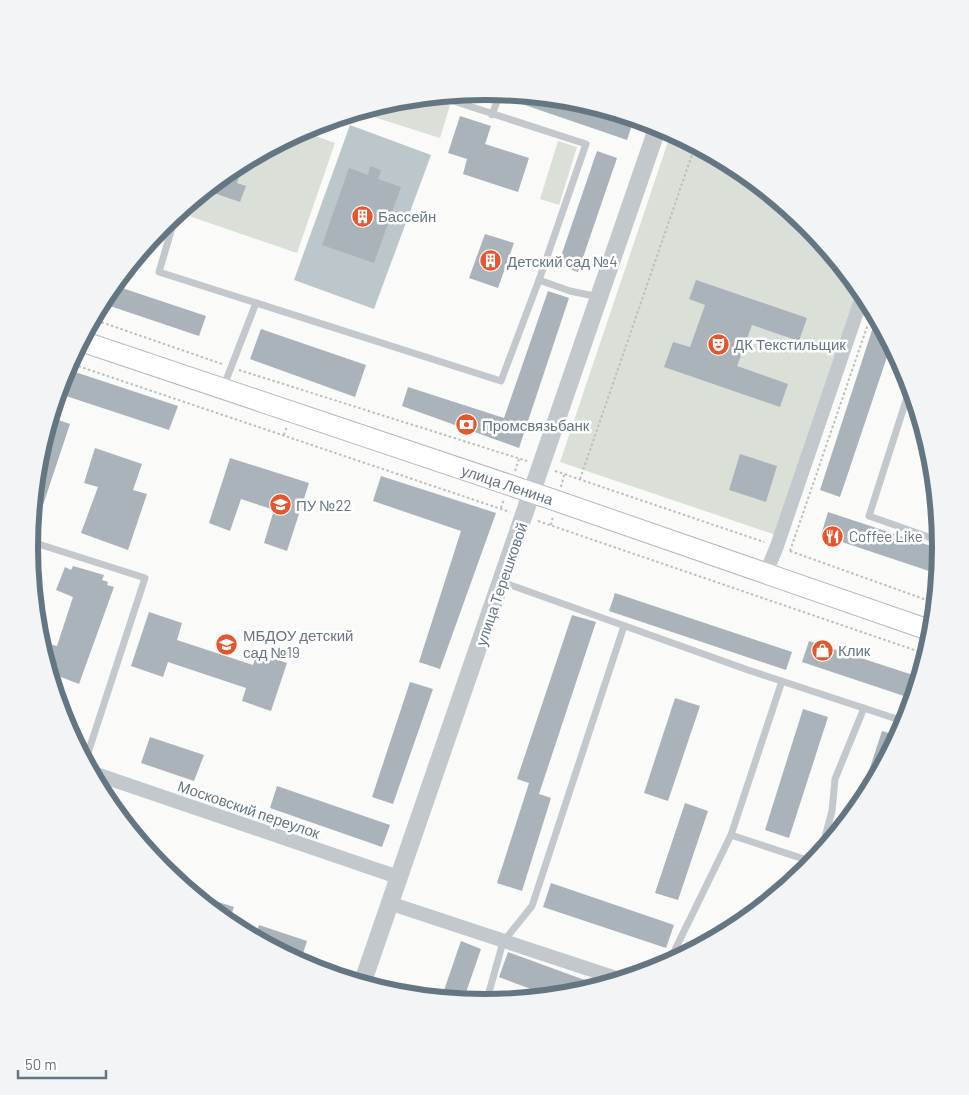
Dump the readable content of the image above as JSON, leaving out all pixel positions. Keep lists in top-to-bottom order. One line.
{"streets":{"main road":["улица Ленина"],"street":["улица Терешковой","Московский переулок"]},"crossings":[["улица Ленина","улица Терешковой"],["улица Терешковой","Московский переулок"]],"places":{"building":["Бассейн","Детский сад №4"],"theatre":["ДК Текстильщик"],"bank":["Промсвязьбанк"],"school or university":["ПУ №22","МБДОУ детский сад №19"],"restaurant":["Coffee Like"],"shop":["Клик"]},"scale_bar":"50 m"}
